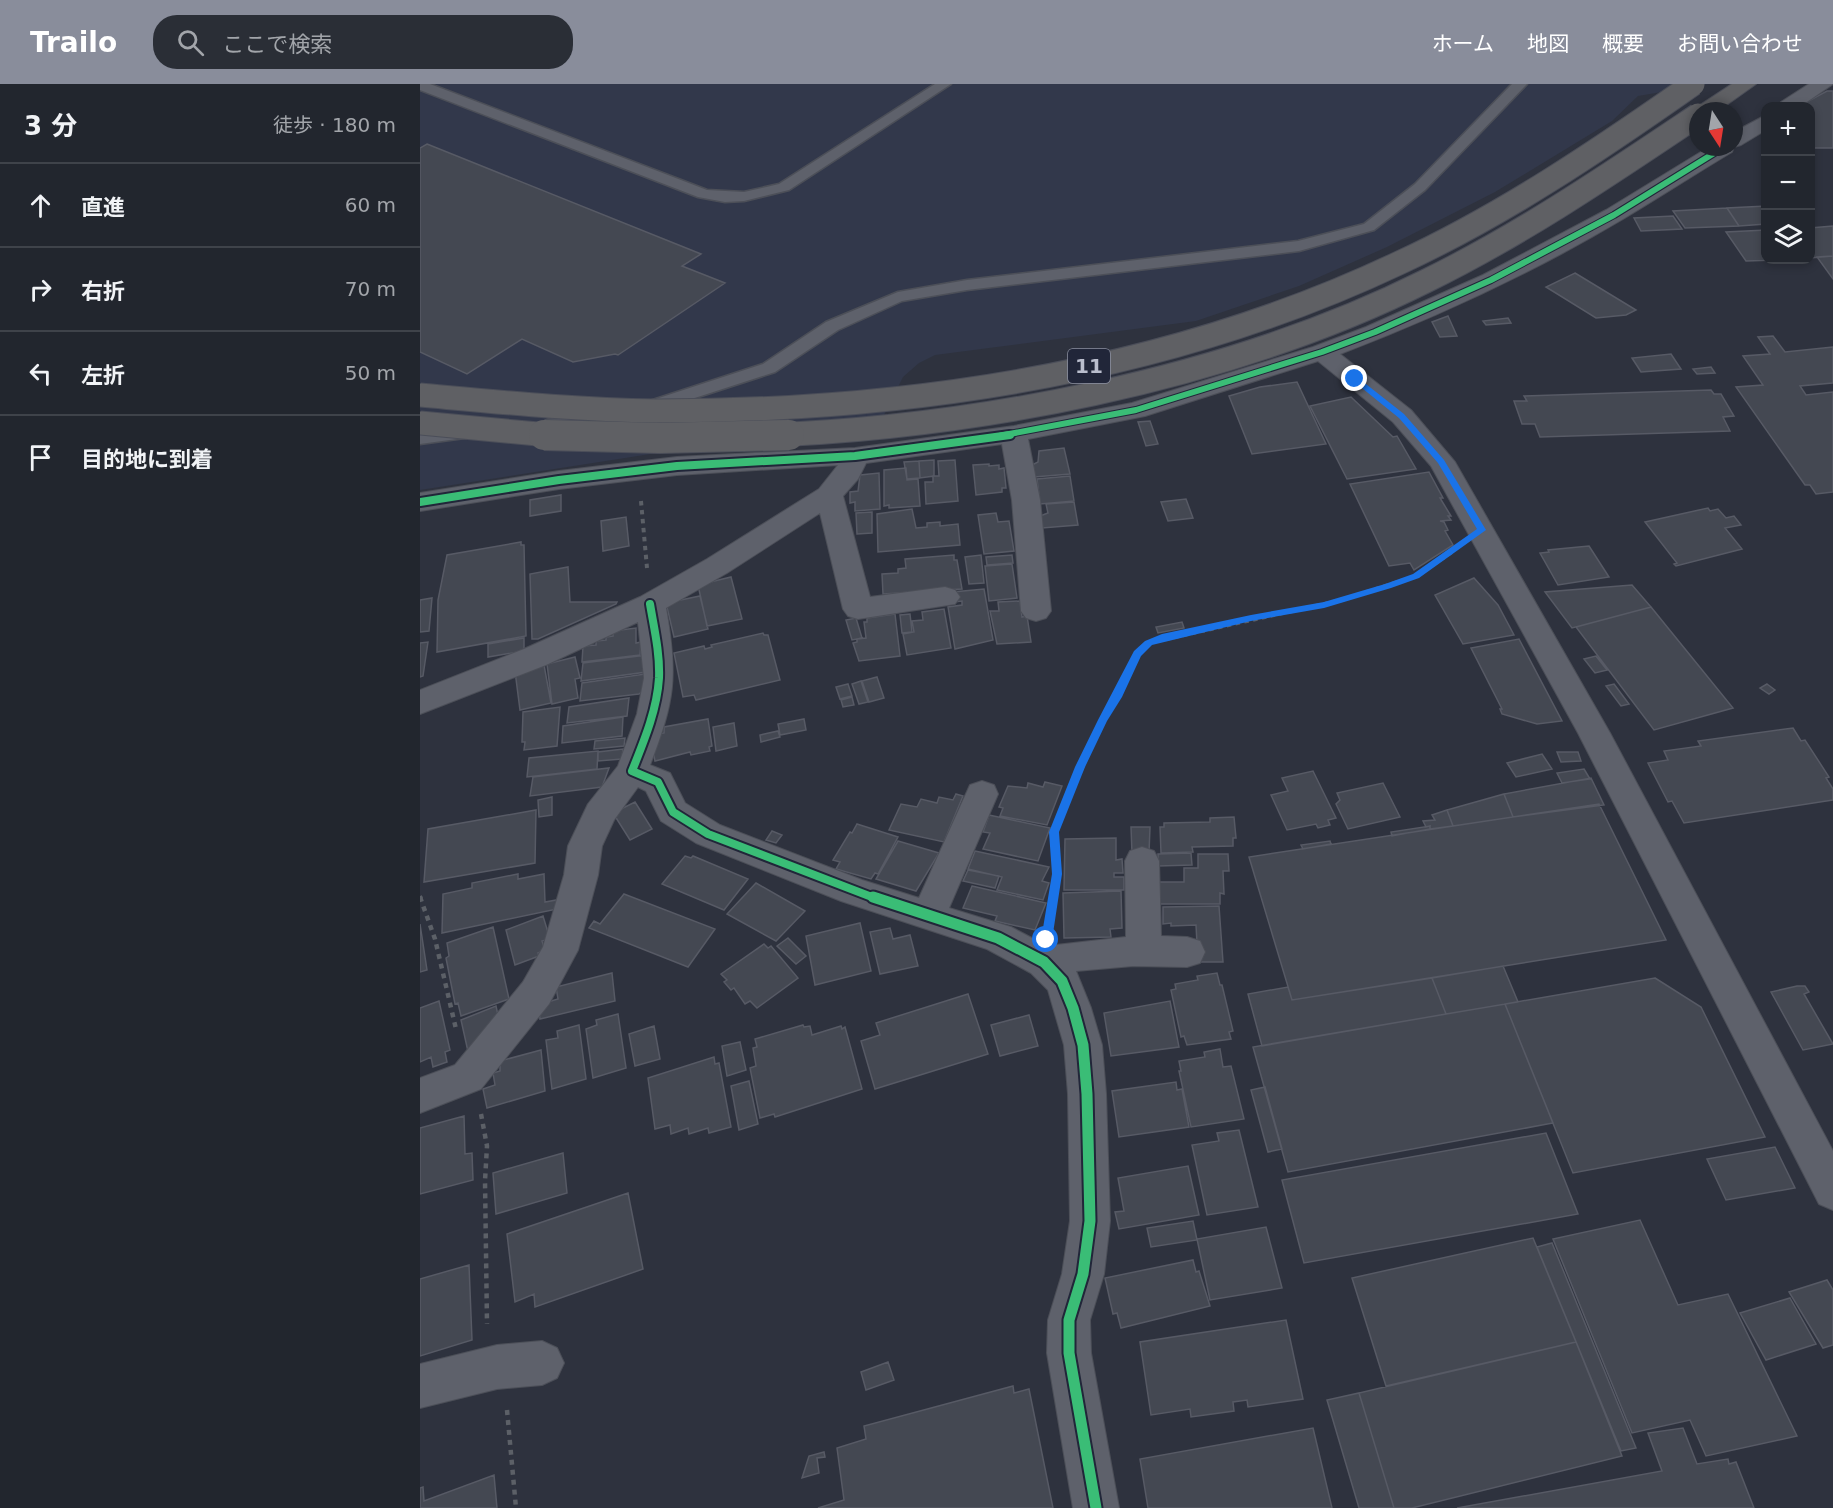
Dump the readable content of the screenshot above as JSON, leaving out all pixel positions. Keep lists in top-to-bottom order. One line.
{"streets":{"highway":["11"]},"north":"bottom","page":{"header":"Trailo","search":"ここで検索","nav":["ホーム","地図","概要","お問い合わせ"],"heading":["3 分","徒歩 · 180 m"],"map_buttons":["+","−"],"list":[["直進","60 m"],["右折","70 m"],["左折","50 m"],"目的地に到着"]}}
